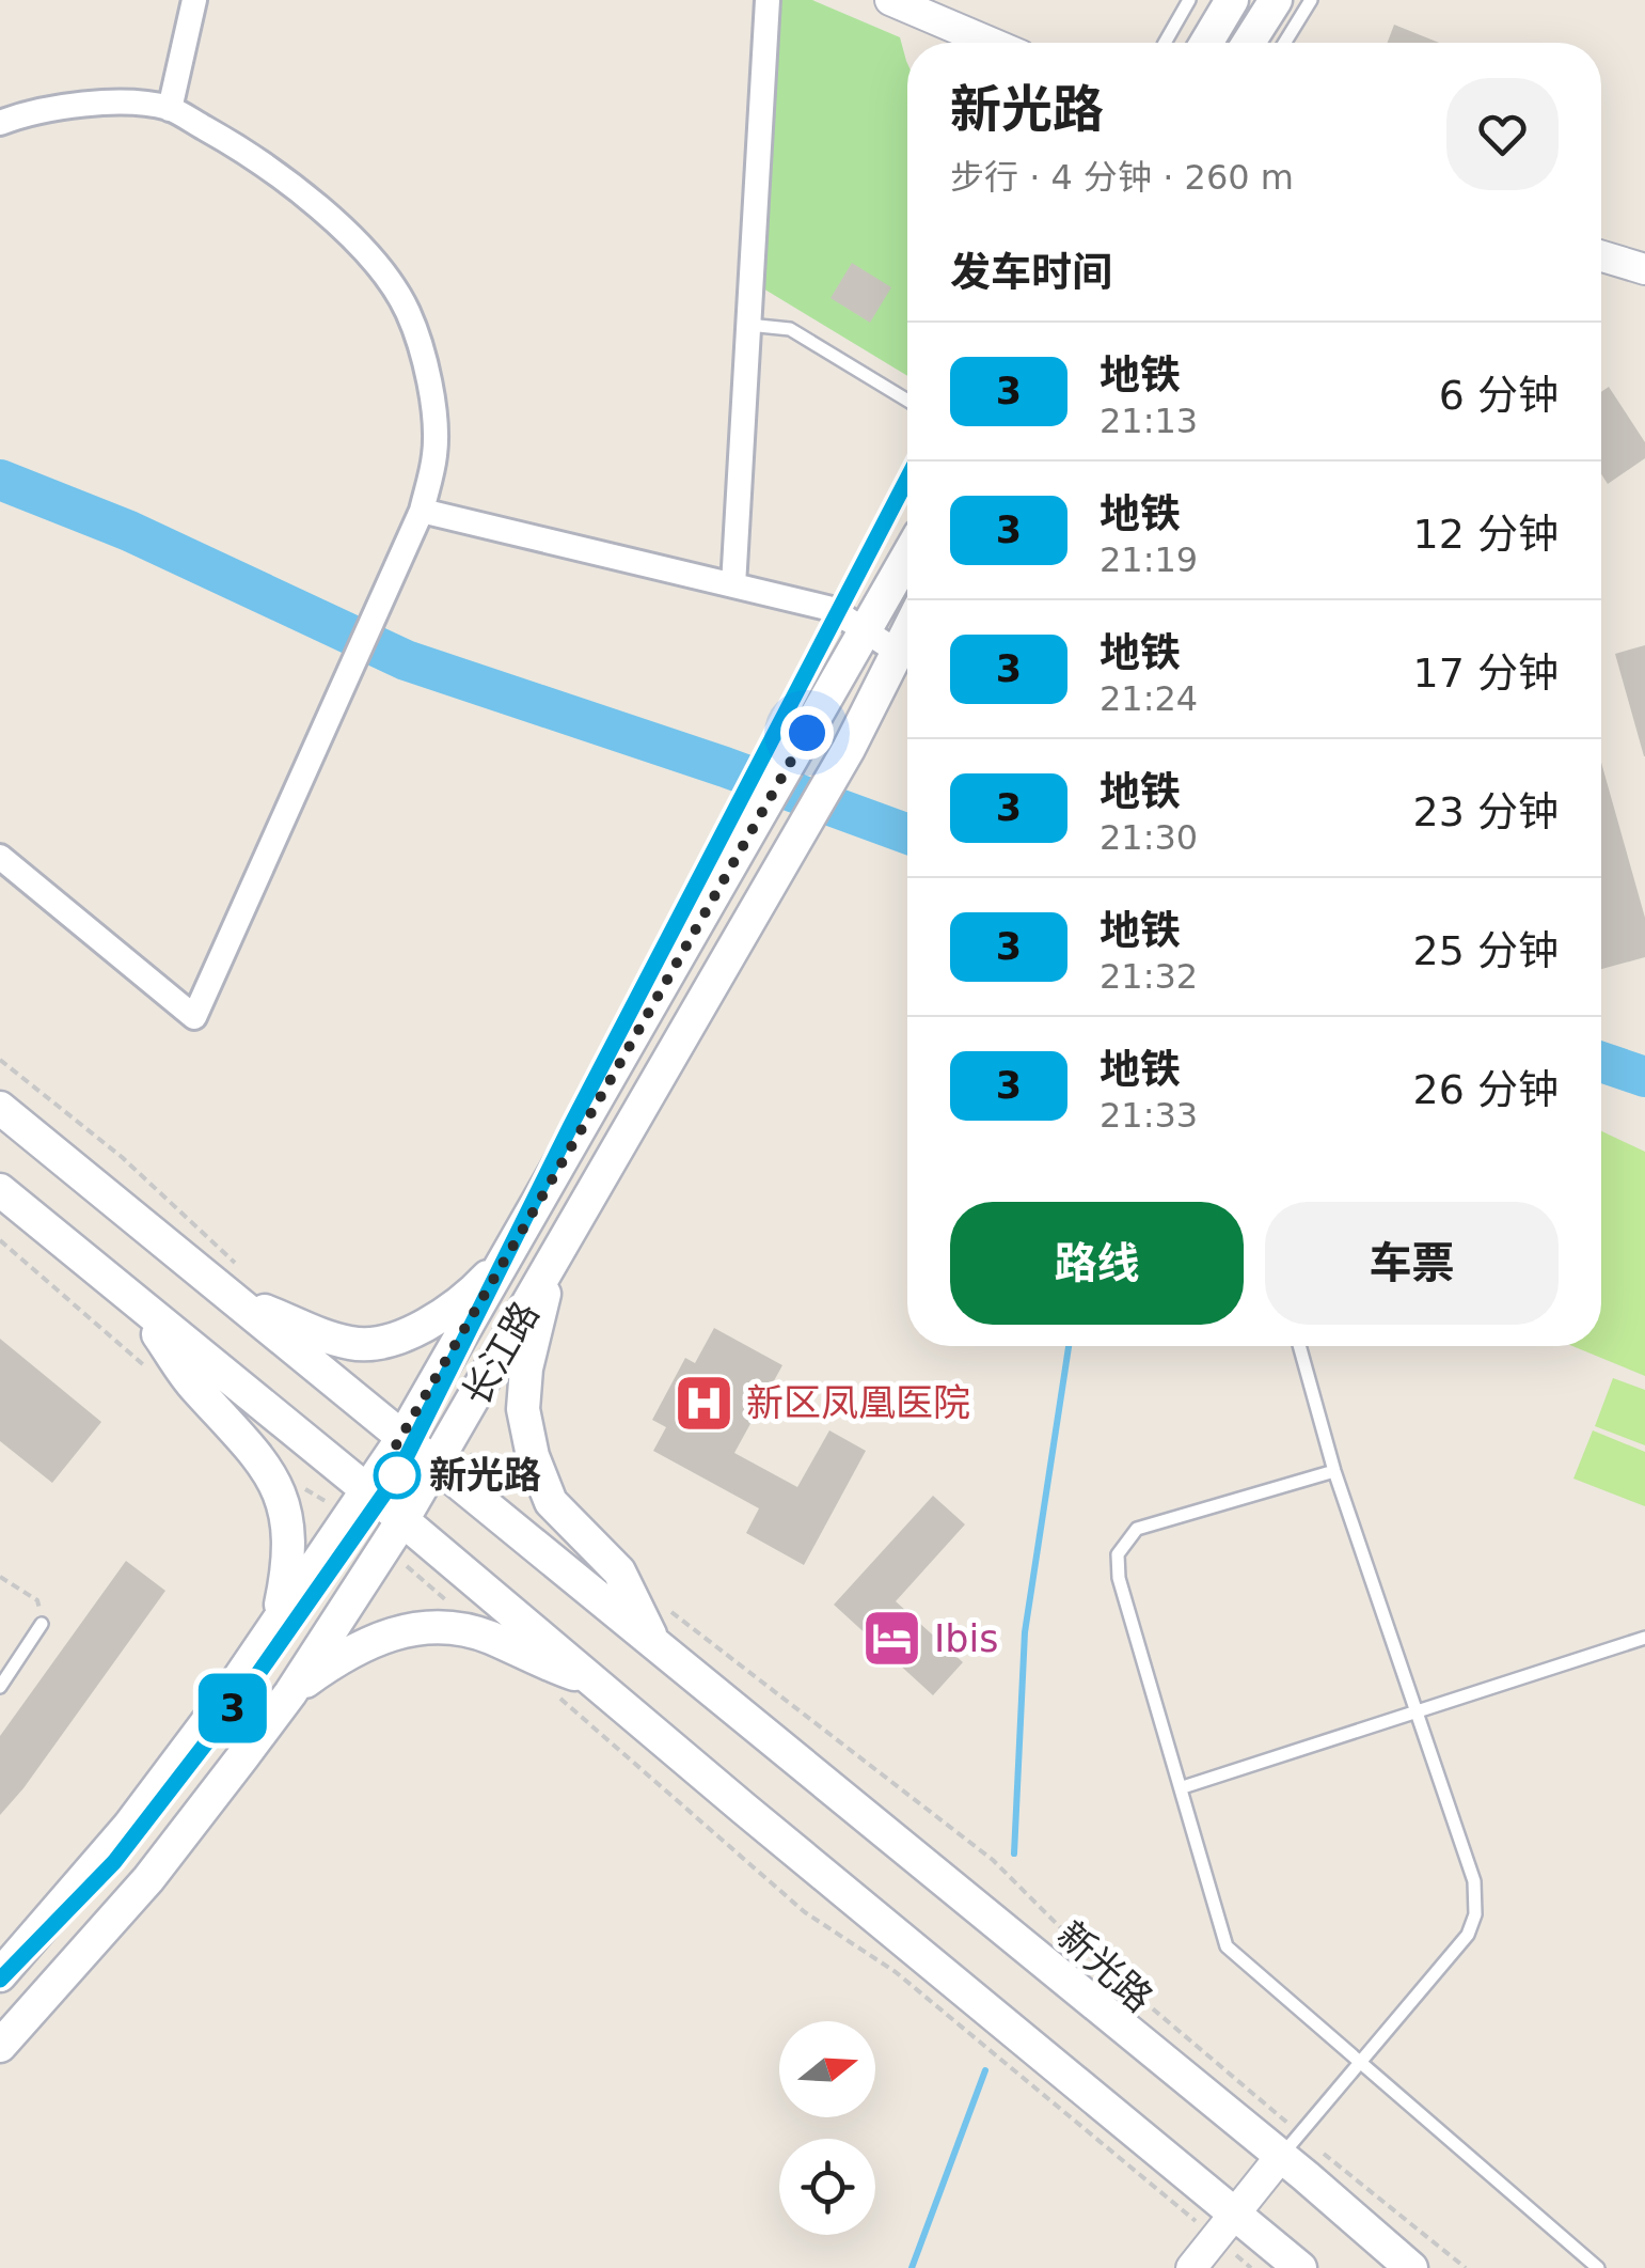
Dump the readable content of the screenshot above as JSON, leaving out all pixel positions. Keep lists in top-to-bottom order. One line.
{"streets":{"main road":["长江路","新光路"]},"crossings":[["长江路","新光路"]],"places":{"hospital":["新区凤凰医院"],"other":["新光路"],"hotel":["Ibis"]},"lines":["metro line 3"],"north":"right","page":{"on_map":"3","heading":[["新光路","步行 · 4 分钟 · 260 m"],"发车时间"],"list":[{"mark":"3","name":"地铁","note":"21:13","value":"6 分钟"},{"mark":"3","name":"地铁","note":"21:19","value":"12 分钟"},{"mark":"3","name":"地铁","note":"21:24","value":"17 分钟"},{"mark":"3","name":"地铁","note":"21:30","value":"23 分钟"},{"mark":"3","name":"地铁","note":"21:32","value":"25 分钟"},{"mark":"3","name":"地铁","note":"21:33","value":"26 分钟"}],"buttons":["路线","车票"]}}
